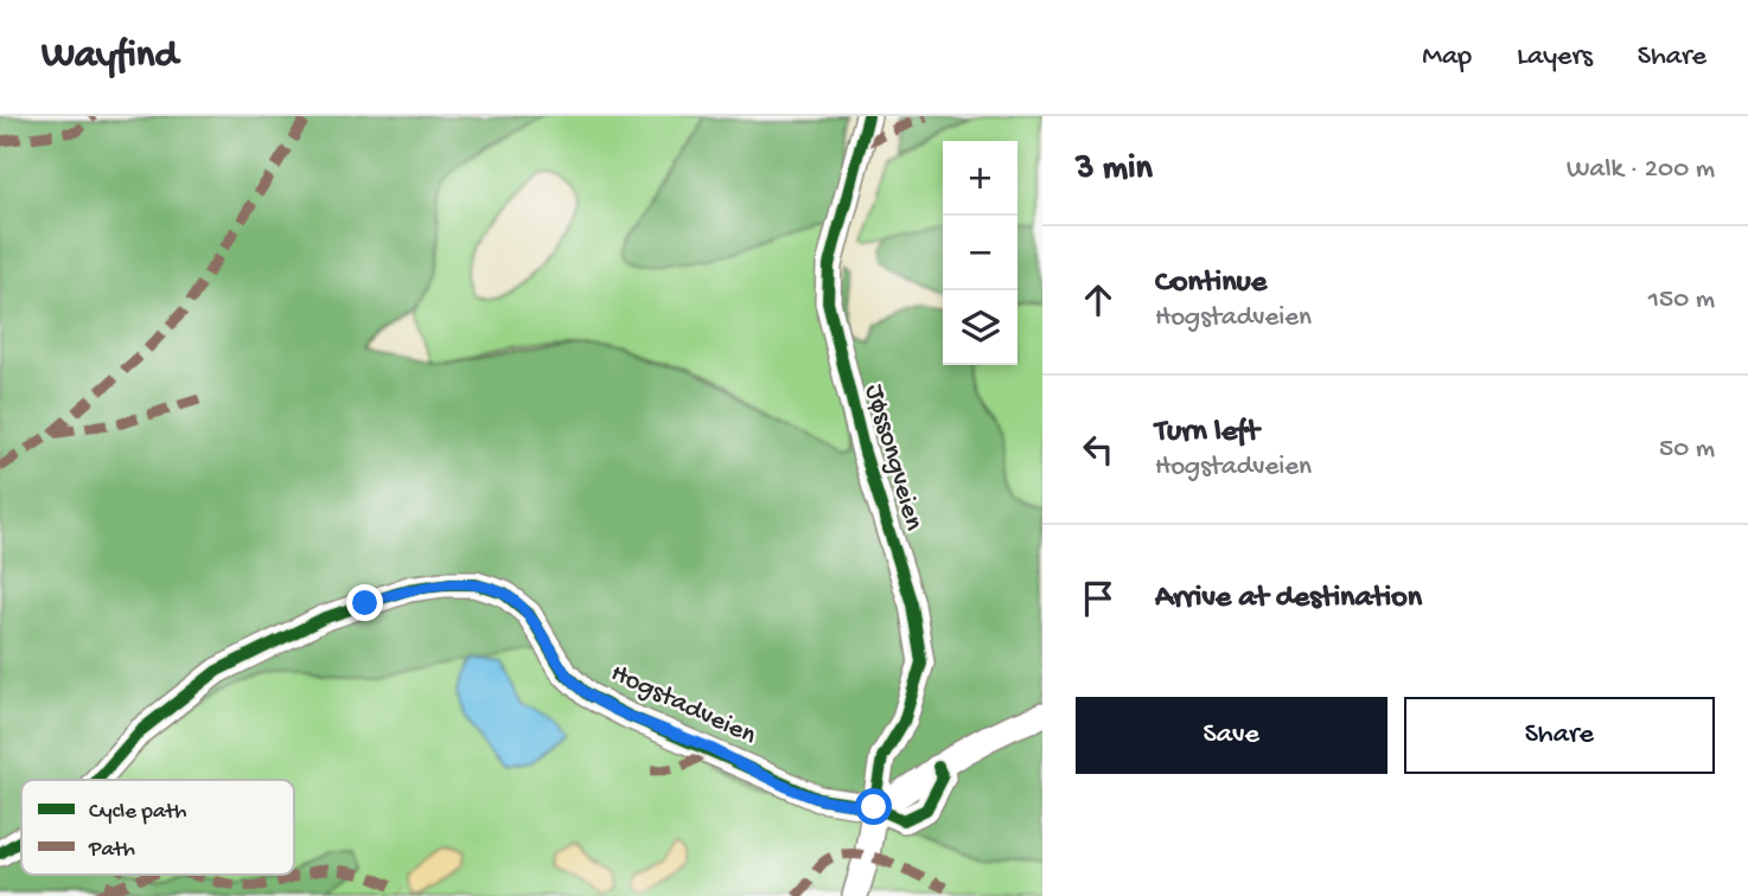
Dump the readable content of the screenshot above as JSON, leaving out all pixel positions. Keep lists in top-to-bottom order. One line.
{"streets":{"street":["Jøssongveien","Hogstadveien"]},"crossings":[["Jøssongveien","Hogstadveien"]],"legend":["Cycle path","Path"],"page":{"header":"Wayfind","nav":["Map","Layers","Share"],"heading":["3 min","Walk · 200 m"],"map_buttons":["+","−"],"list":[["Continue","Hogstadveien","150 m"],["Turn left","Hogstadveien","50 m"],"Arrive at destination"],"buttons":["Save","Share"]}}
